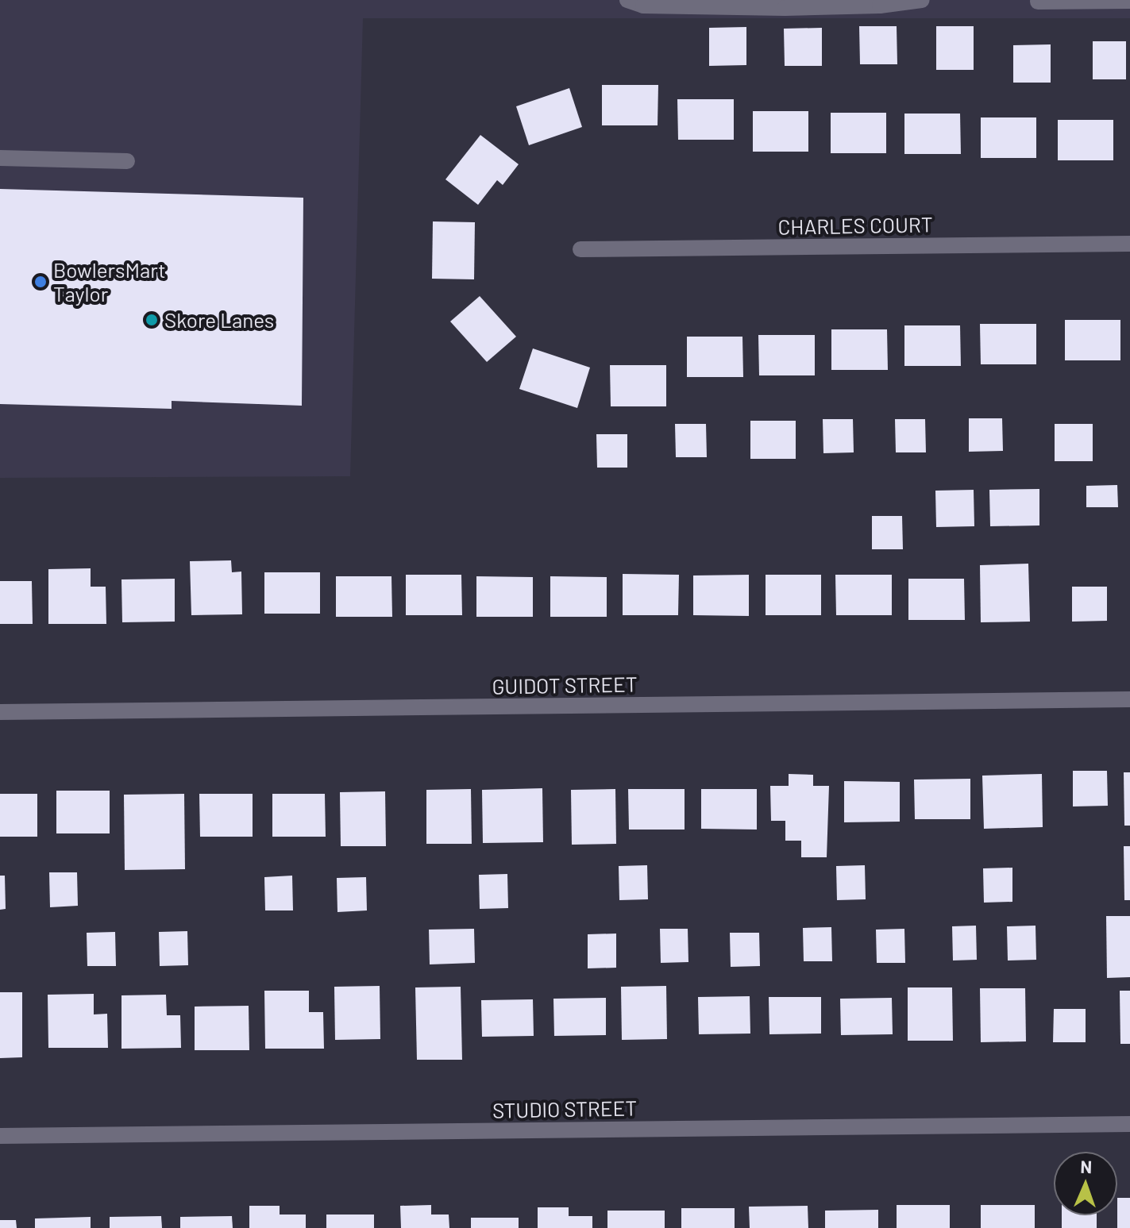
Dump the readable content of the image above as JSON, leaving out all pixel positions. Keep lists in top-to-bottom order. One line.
{"streets":{"street":["CHARLES COURT","GUIDOT STREET","STUDIO STREET"]},"places":["BowlersMart Taylor","Skore Lanes"],"north":"top"}
